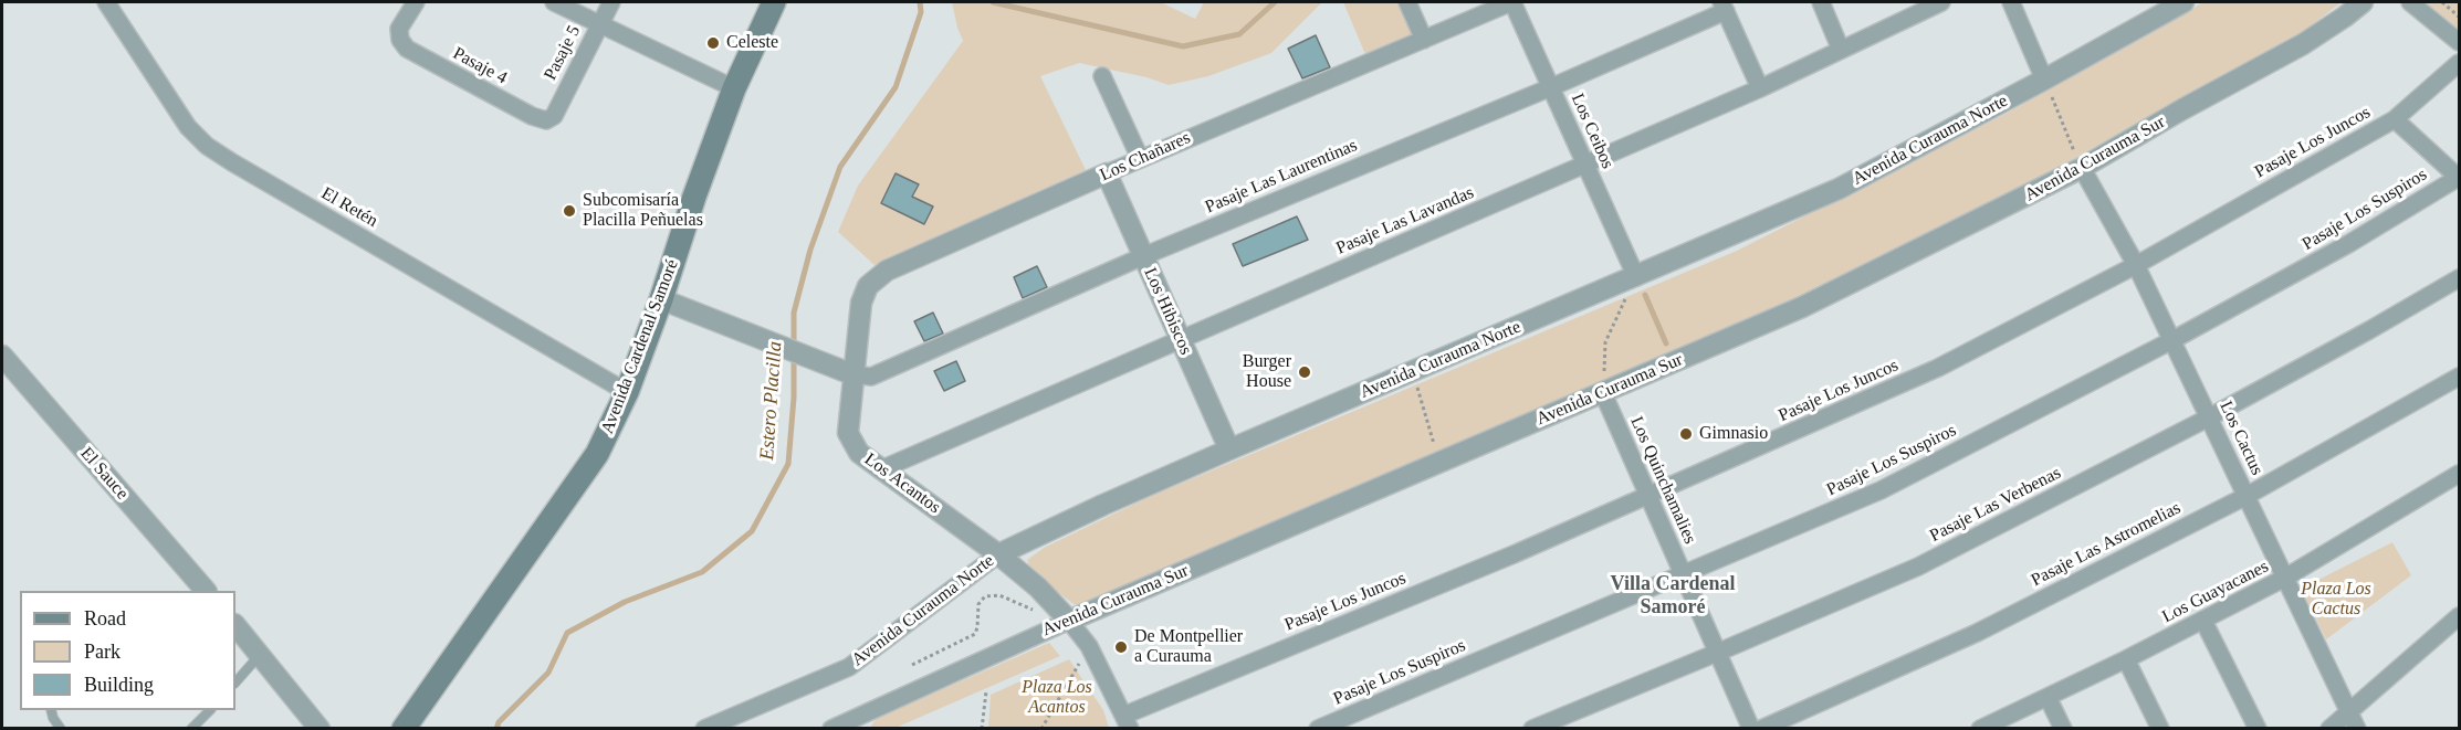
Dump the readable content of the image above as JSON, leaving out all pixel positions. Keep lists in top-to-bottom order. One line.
{"streets":{"main road":["Avenida Cardenal Samoré"],"street":["Pasaje 5","Pasaje 4","Los Ceibos","Avenida Curauma Norte","Pasaje Los Juncos","Los Chañares","Avenida Curauma Sur","Pasaje Las Laurentinas","El Retén","Pasaje Los Suspiros","Pasaje Las Lavandas","Los Hibiscos","Los Cactus","El Sauce","Los Quinchamalies","Los Acantos","Pasaje Las Verbenas","Pasaje Las Astromelias","Los Guayacanes"]},"crossings":[["Pasaje 5","Pasaje 4"],["Los Ceibos","Avenida Curauma Norte"],["Los Ceibos","Los Chañares"],["Los Ceibos","Pasaje Las Laurentinas"],["Los Ceibos","Pasaje Las Lavandas"],["Avenida Curauma Norte","Los Hibiscos"],["Avenida Curauma Norte","Los Acantos"],["Pasaje Los Juncos","Los Cactus"],["Pasaje Los Juncos","Los Quinchamalies"],["Pasaje Los Juncos","Los Acantos"],["Los Chañares","Pasaje Las Laurentinas"],["Los Chañares","Los Hibiscos"],["Los Chañares","Los Acantos"],["Avenida Curauma Sur","Los Cactus"],["Avenida Curauma Sur","Los Quinchamalies"],["Avenida Curauma Sur","Los Acantos"],["Pasaje Las Laurentinas","Los Hibiscos"],["Pasaje Las Laurentinas","Los Acantos"],["El Retén","Avenida Cardenal Samoré"],["Pasaje Los Suspiros","Los Cactus"],["Pasaje Los Suspiros","Los Quinchamalies"],["Pasaje Las Lavandas","Los Hibiscos"],["Pasaje Las Lavandas","Los Acantos"],["Los Cactus","Pasaje Las Verbenas"],["Los Cactus","Pasaje Las Astromelias"],["Los Cactus","Los Guayacanes"],["Los Quinchamalies","Pasaje Las Verbenas"]],"districts":["Villa Cardenal Samoré"],"water":["Estero Placilla"],"parks":["Plaza Los Cactus","Plaza Los Acantos"],"places":["Celeste","Subcomisaría Placilla Peñuelas","Burger House","Gimnasio","De Montpellier a Curauma"],"legend":["Road","Park","Building"]}
